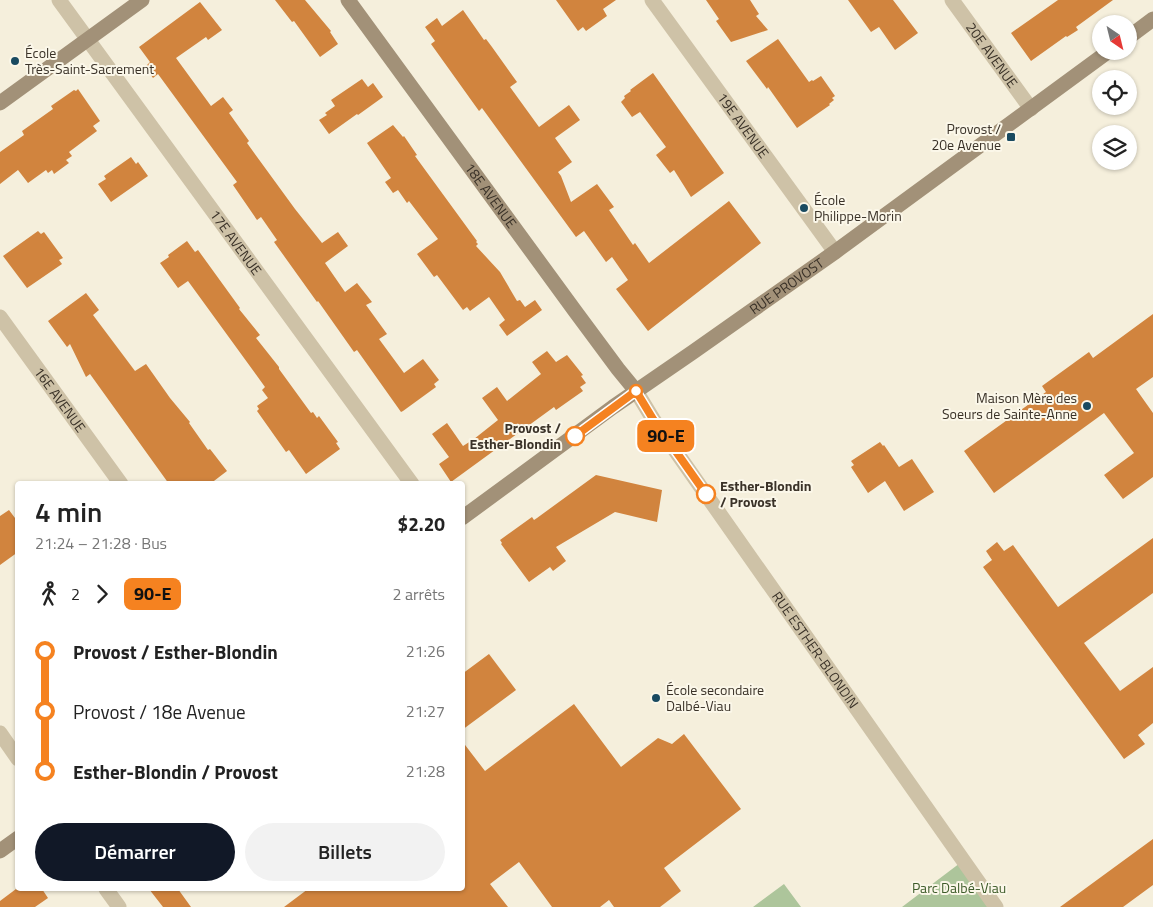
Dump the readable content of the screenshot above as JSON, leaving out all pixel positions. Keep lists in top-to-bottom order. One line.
{"streets":{"street":["20E AVENUE","19E AVENUE","18E AVENUE","17E AVENUE","RUE PROVOST","16E AVENUE","RUE ESTHER-BLONDIN"]},"crossings":[["20E AVENUE","RUE PROVOST"],["19E AVENUE","RUE PROVOST"],["18E AVENUE","RUE PROVOST"],["18E AVENUE","RUE ESTHER-BLONDIN"],["RUE PROVOST","RUE ESTHER-BLONDIN"]],"parks":["Parc Dalbé-Viau"],"places":{"other":["École Très-Saint-Sacrement","École Philippe-Morin","Maison Mère des Soeurs de Sainte-Anne","Provost / Esther-Blondin","Esther-Blondin / Provost","École secondaire Dalbé-Viau"],"transit":["Provost / 20e Avenue"]},"lines":["bus line 90-E"],"north":"bottom right","page":{"on_map":"90-E","heading":["4 min","21:24 – 21:28 · Bus","$2.20"],"legs":["2","90-E","2 arrêts"],"list":[{"name":"Provost / Esther-Blondin","value":"21:26"},{"name":"Provost / 18e Avenue","value":"21:27"},{"name":"Esther-Blondin / Provost","value":"21:28"}],"buttons":["Démarrer","Billets"]}}
